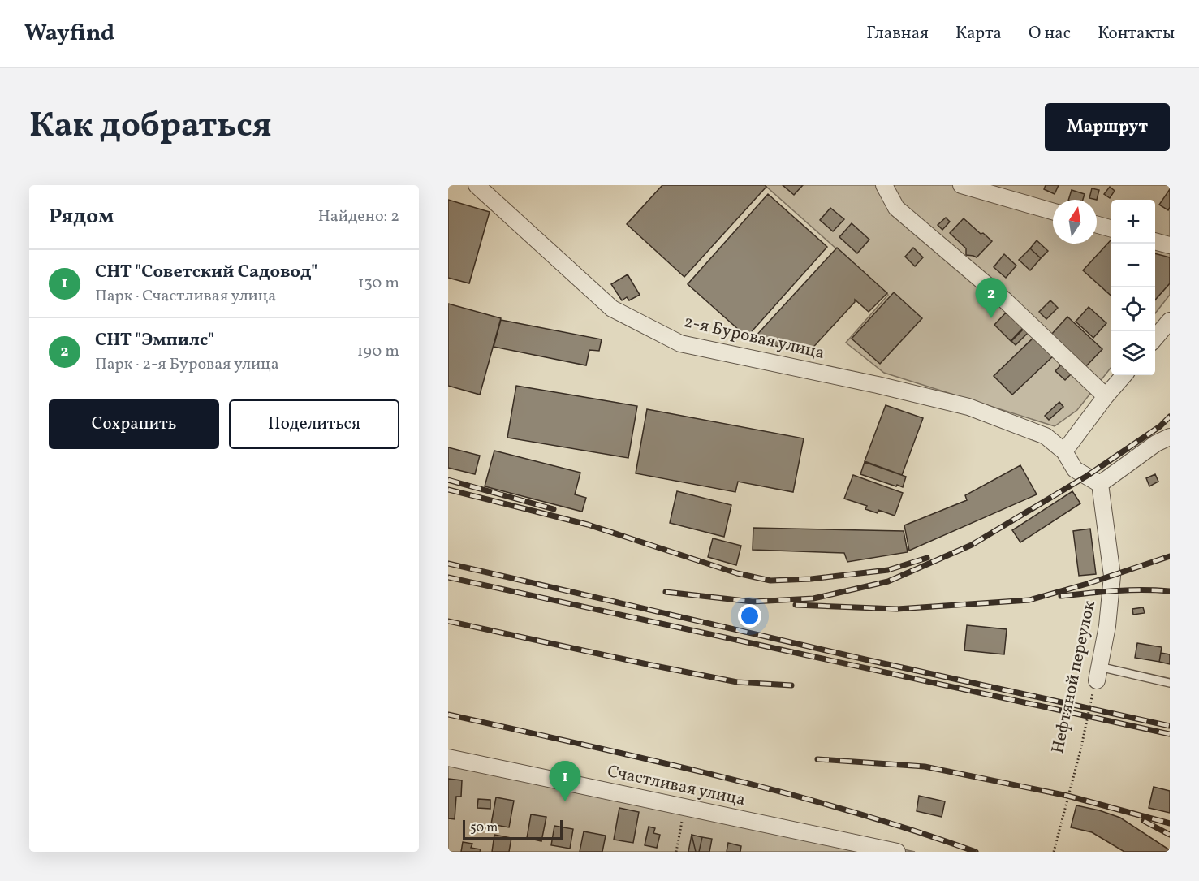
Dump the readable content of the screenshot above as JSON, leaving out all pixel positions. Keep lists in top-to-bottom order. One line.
{"streets":{"street":["2-я Буровая улица","Нефтяной переулок","Счастливая улица"]},"scale_bar":"50 m","north":"top","page":{"header":"Wayfind","nav":["Главная","Карта","О нас","Контакты"],"title":"Как добраться","buttons":["Маршрут",["Сохранить","Поделиться"]],"heading":["Рядом","Найдено: 2"],"map_buttons":["+","−"],"list":[{"mark":"1","name":"СНТ \"Советский Садовод\"","note":"Парк · Счастливая улица","value":"130 m"},{"mark":"2","name":"СНТ \"Эмпилс\"","note":"Парк · 2-я Буровая улица","value":"190 m"}],"pins":["2","1"],"scale":"50 m"}}
